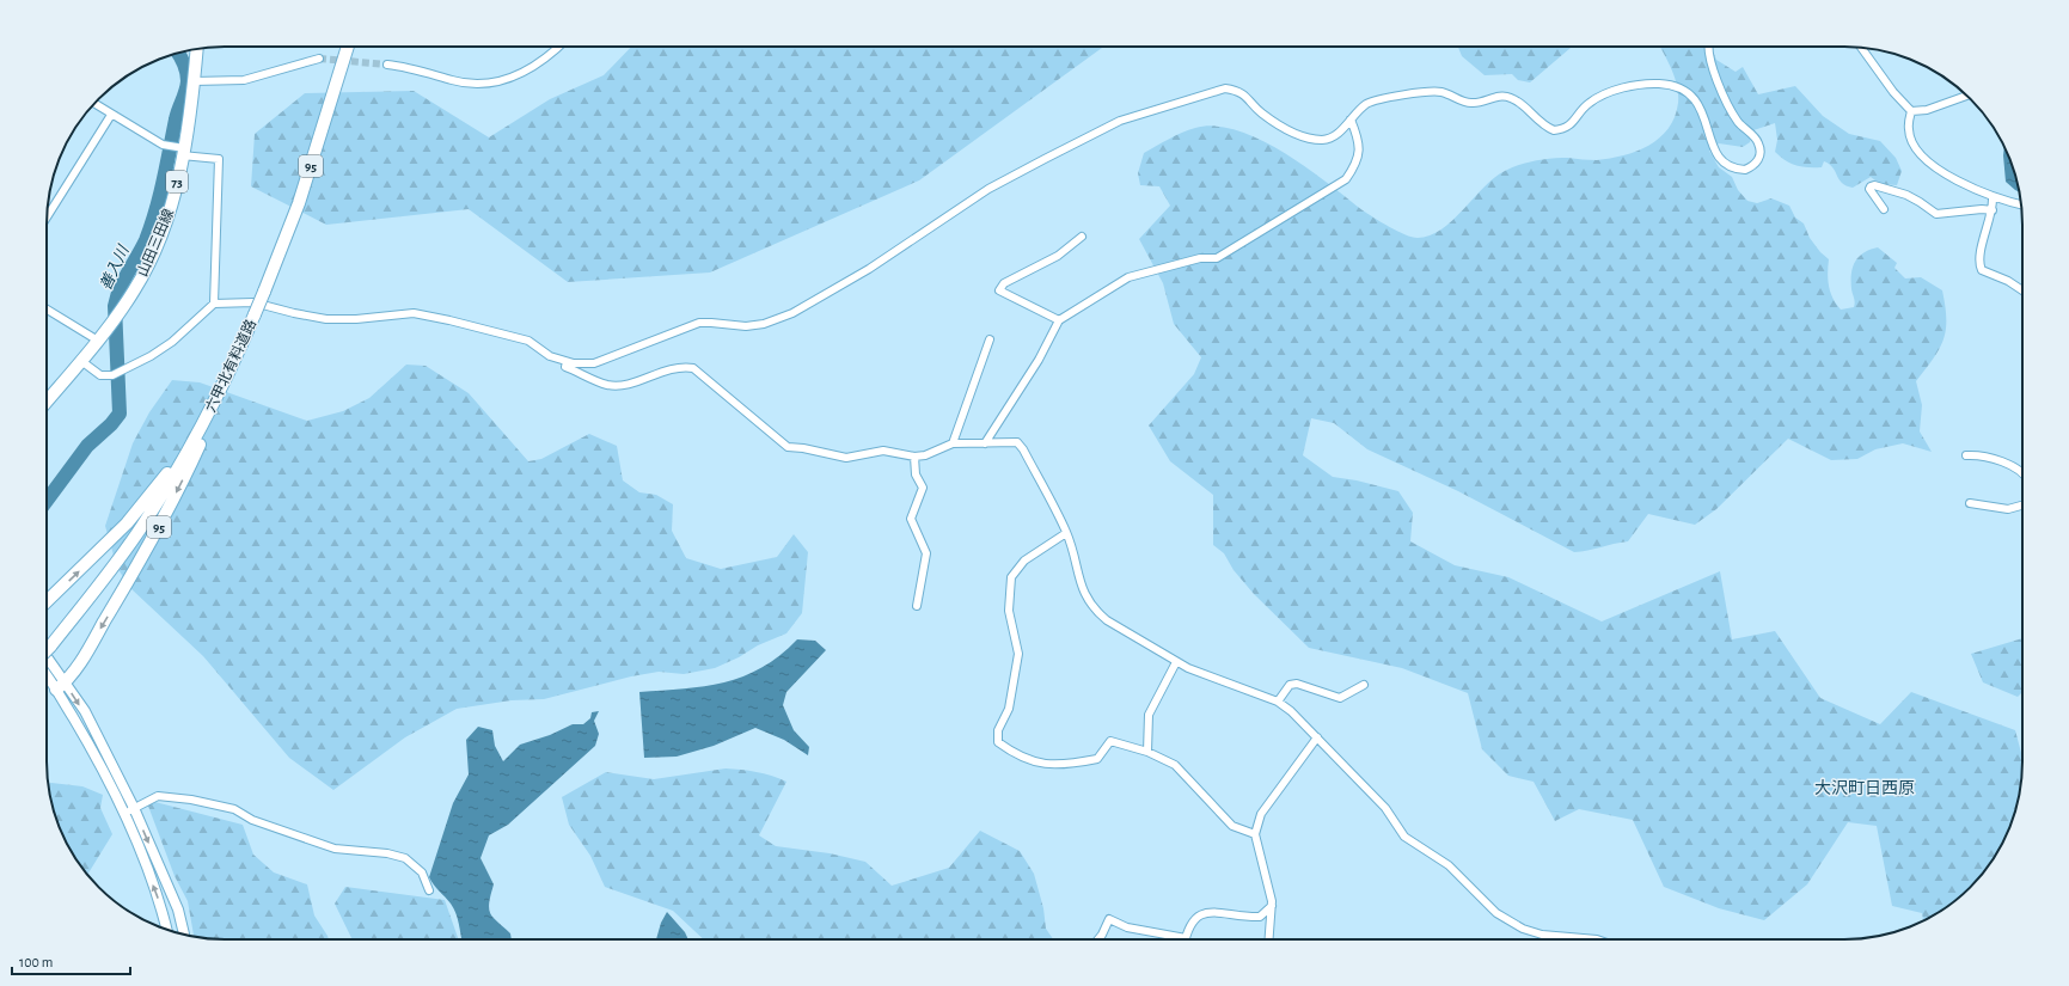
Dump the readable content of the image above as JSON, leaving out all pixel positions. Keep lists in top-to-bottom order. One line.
{"streets":{"main road":["95","73","山田三田線","六甲北有料道路"]},"crossings":[["95","六甲北有料道路"]],"districts":["大沢町日西原"],"water":["善入川"],"scale_bar":"100 m"}
